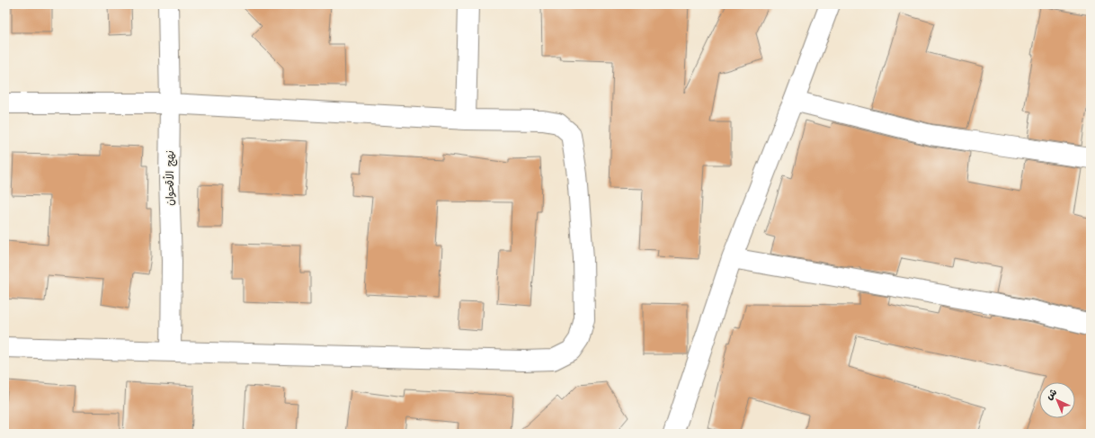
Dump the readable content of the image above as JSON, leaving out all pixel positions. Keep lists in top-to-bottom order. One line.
{"streets":{"street":["نهج الأقحوان"]},"north":"top left"}
